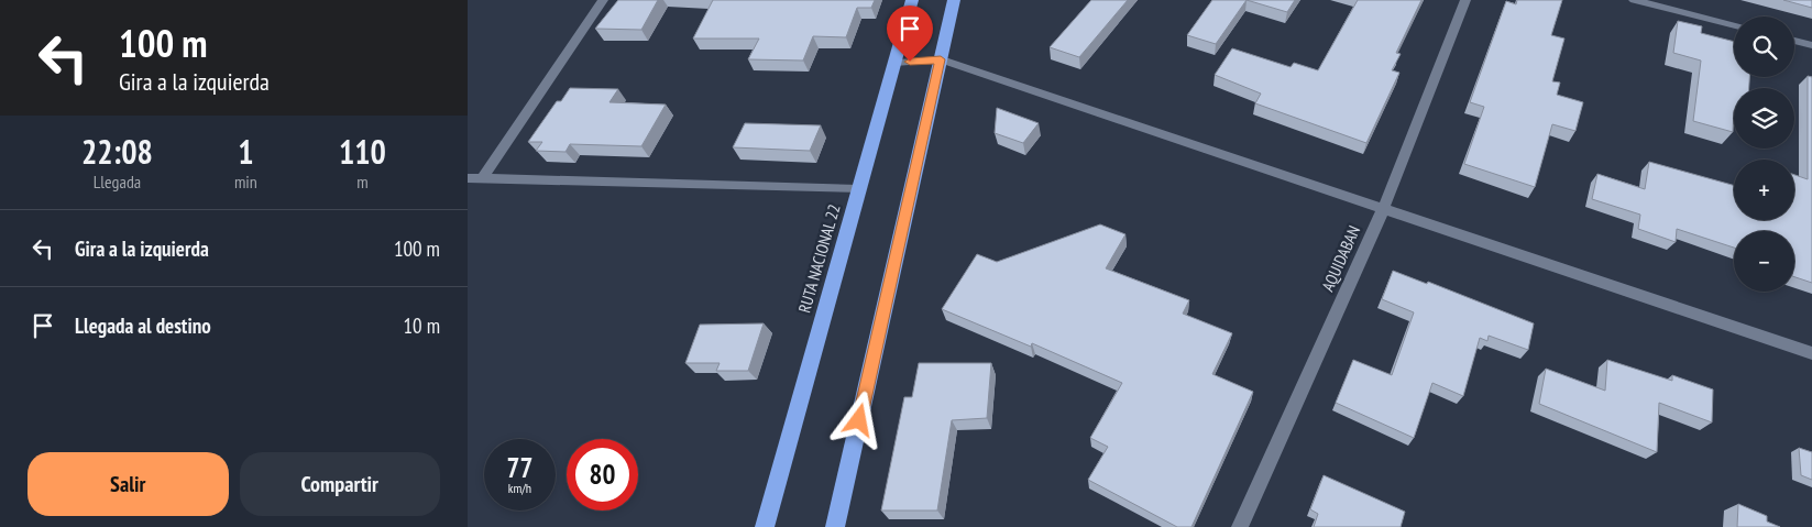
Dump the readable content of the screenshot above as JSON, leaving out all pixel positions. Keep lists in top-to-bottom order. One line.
{"streets":{"highway":["RUTA NACIONAL 22"],"street":["AQUIDABAN"]},"page":{"turn":["100 m","Gira a la izquierda"],"map_buttons":["+","−"],"eta":["22:08","Llegada","1","min","110","m"],"list":[{"name":"Gira a la izquierda","value":"100 m"},{"name":"Llegada al destino","value":"10 m"}],"speed":"77 km/h","limit":"80","buttons":["Salir","Compartir"]}}
